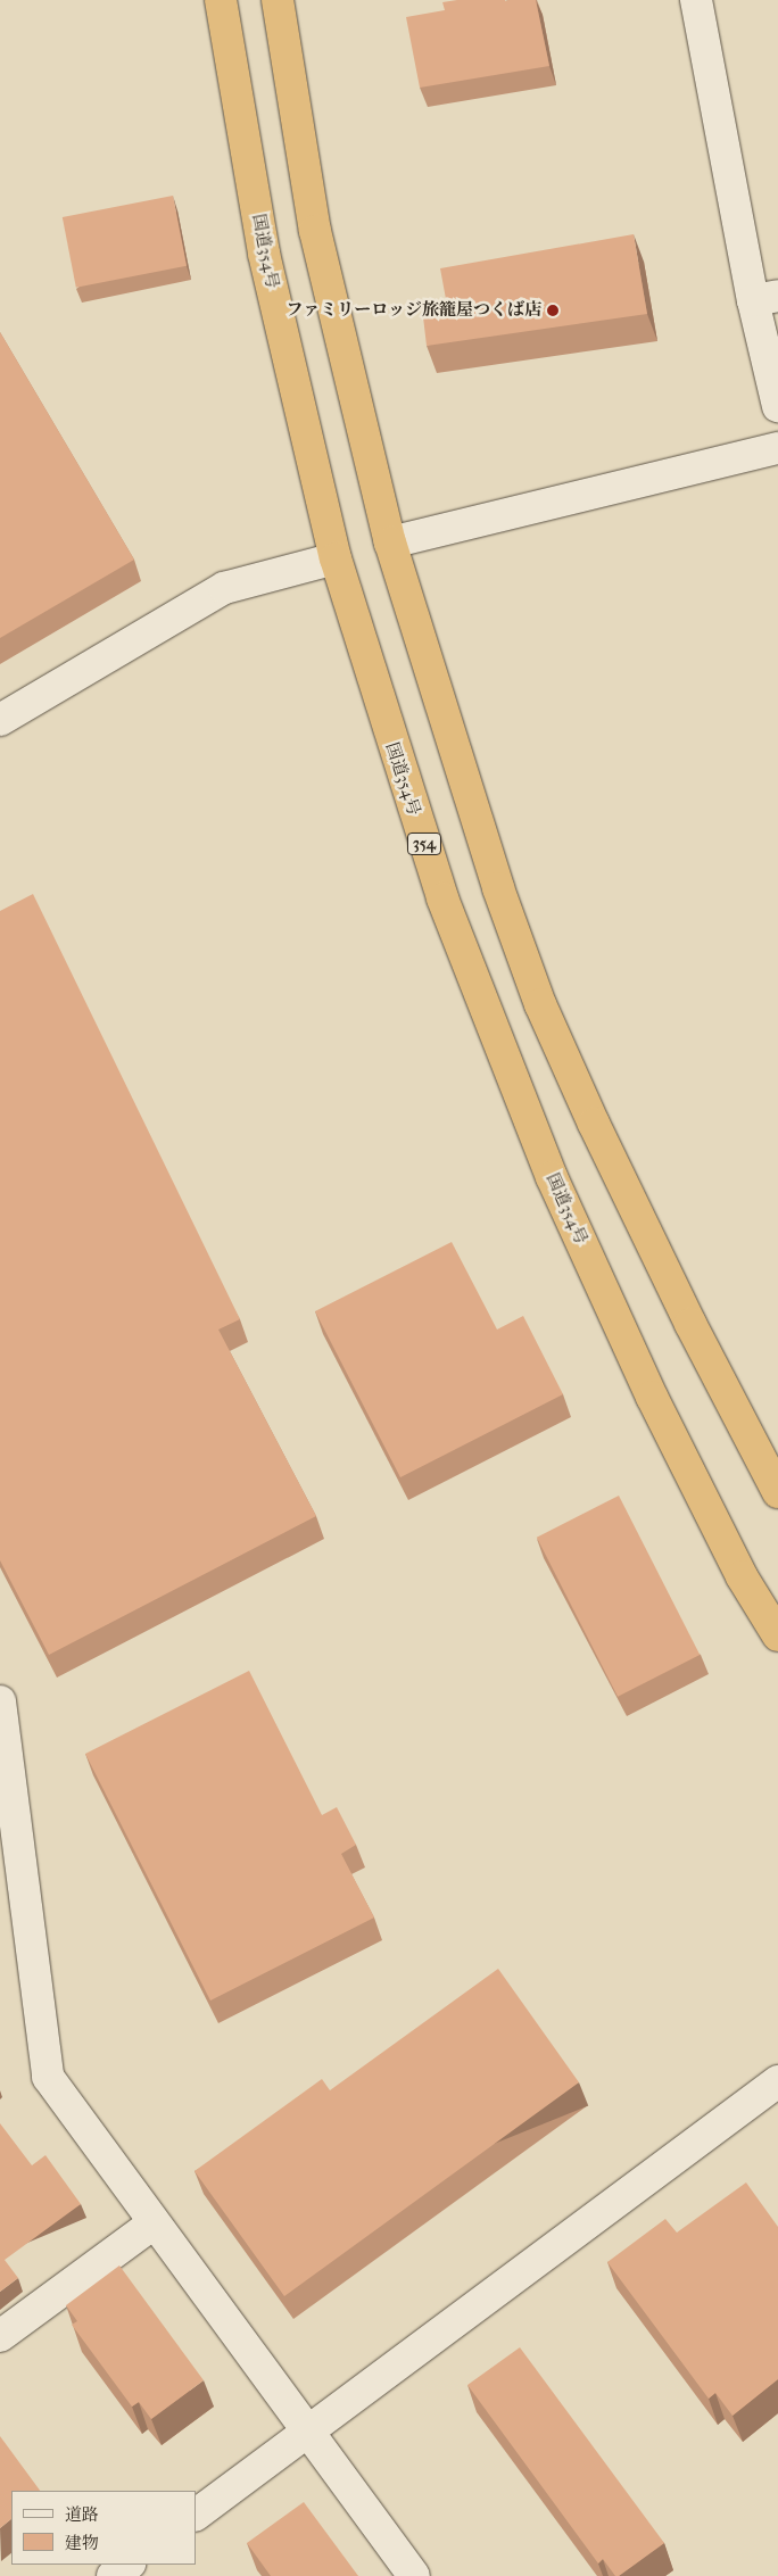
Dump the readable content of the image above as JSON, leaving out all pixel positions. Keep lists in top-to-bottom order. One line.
{"streets":{"highway":["国道354号","354"]},"places":["ファミリーロッジ旅籠屋つくば店"],"legend":["道路","建物"]}
